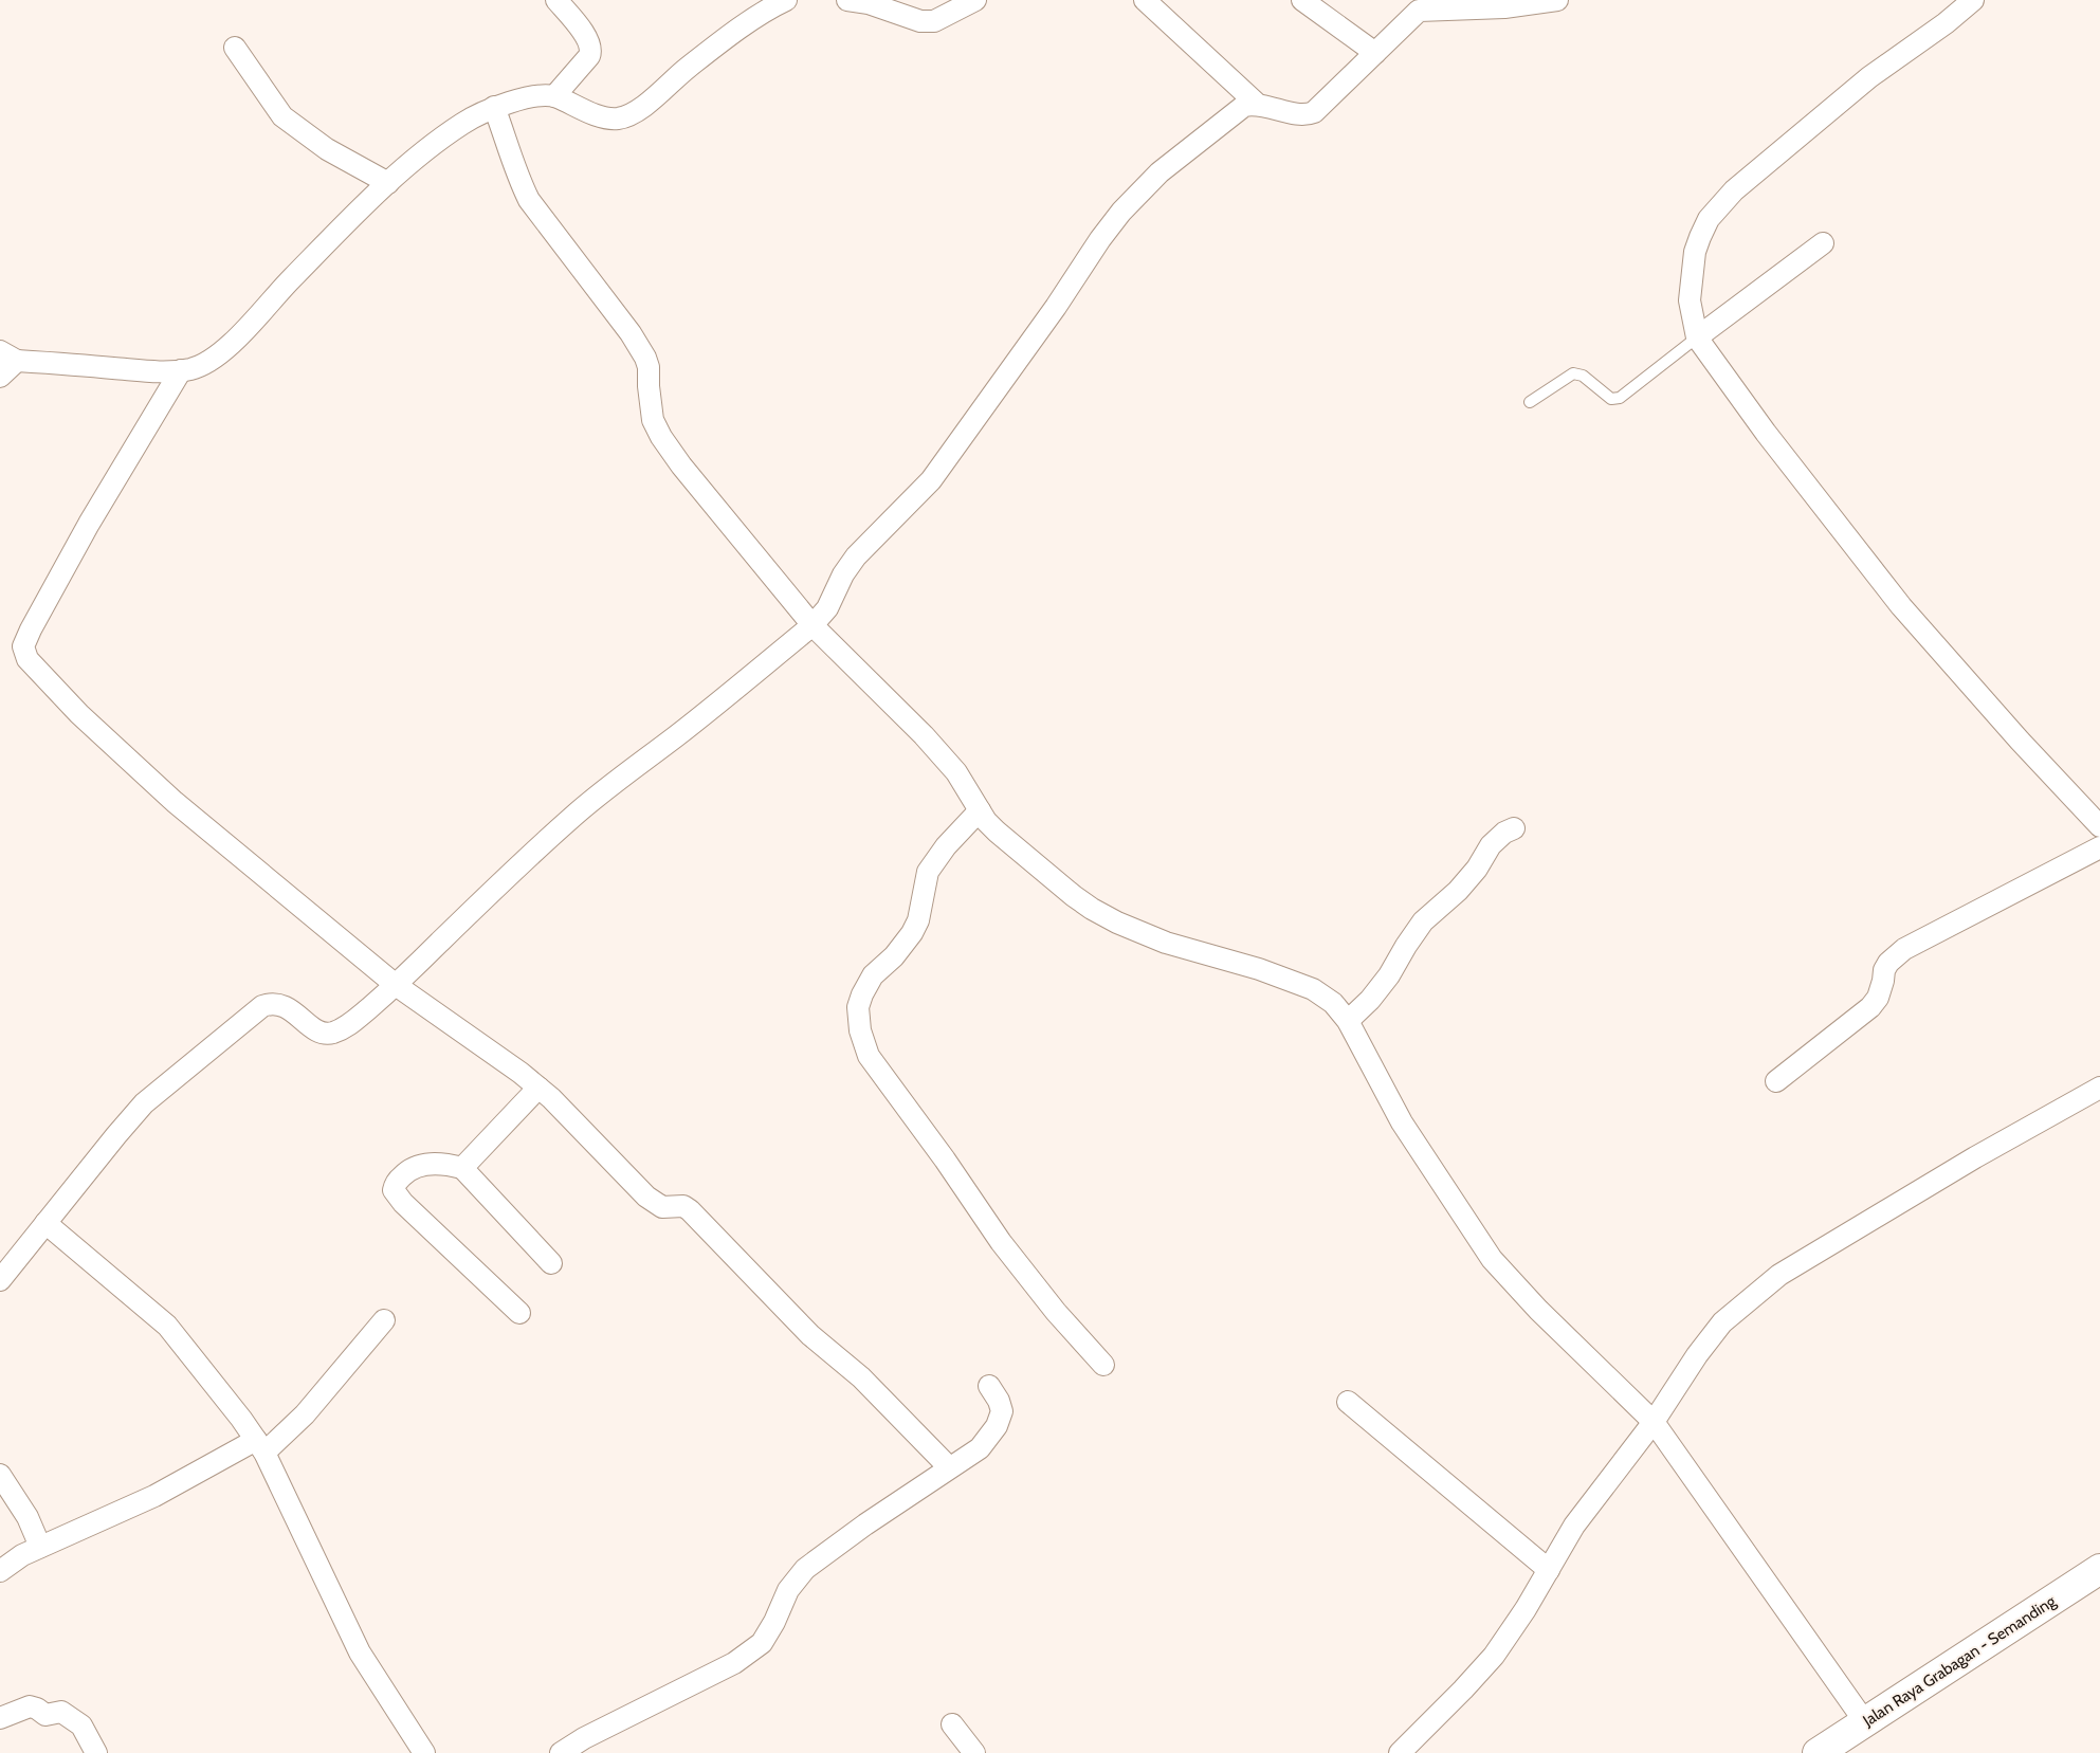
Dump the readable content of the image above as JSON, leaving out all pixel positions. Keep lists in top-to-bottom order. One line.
{"streets":{"main road":["Jalan Raya Grabagan - Semanding"]}}
